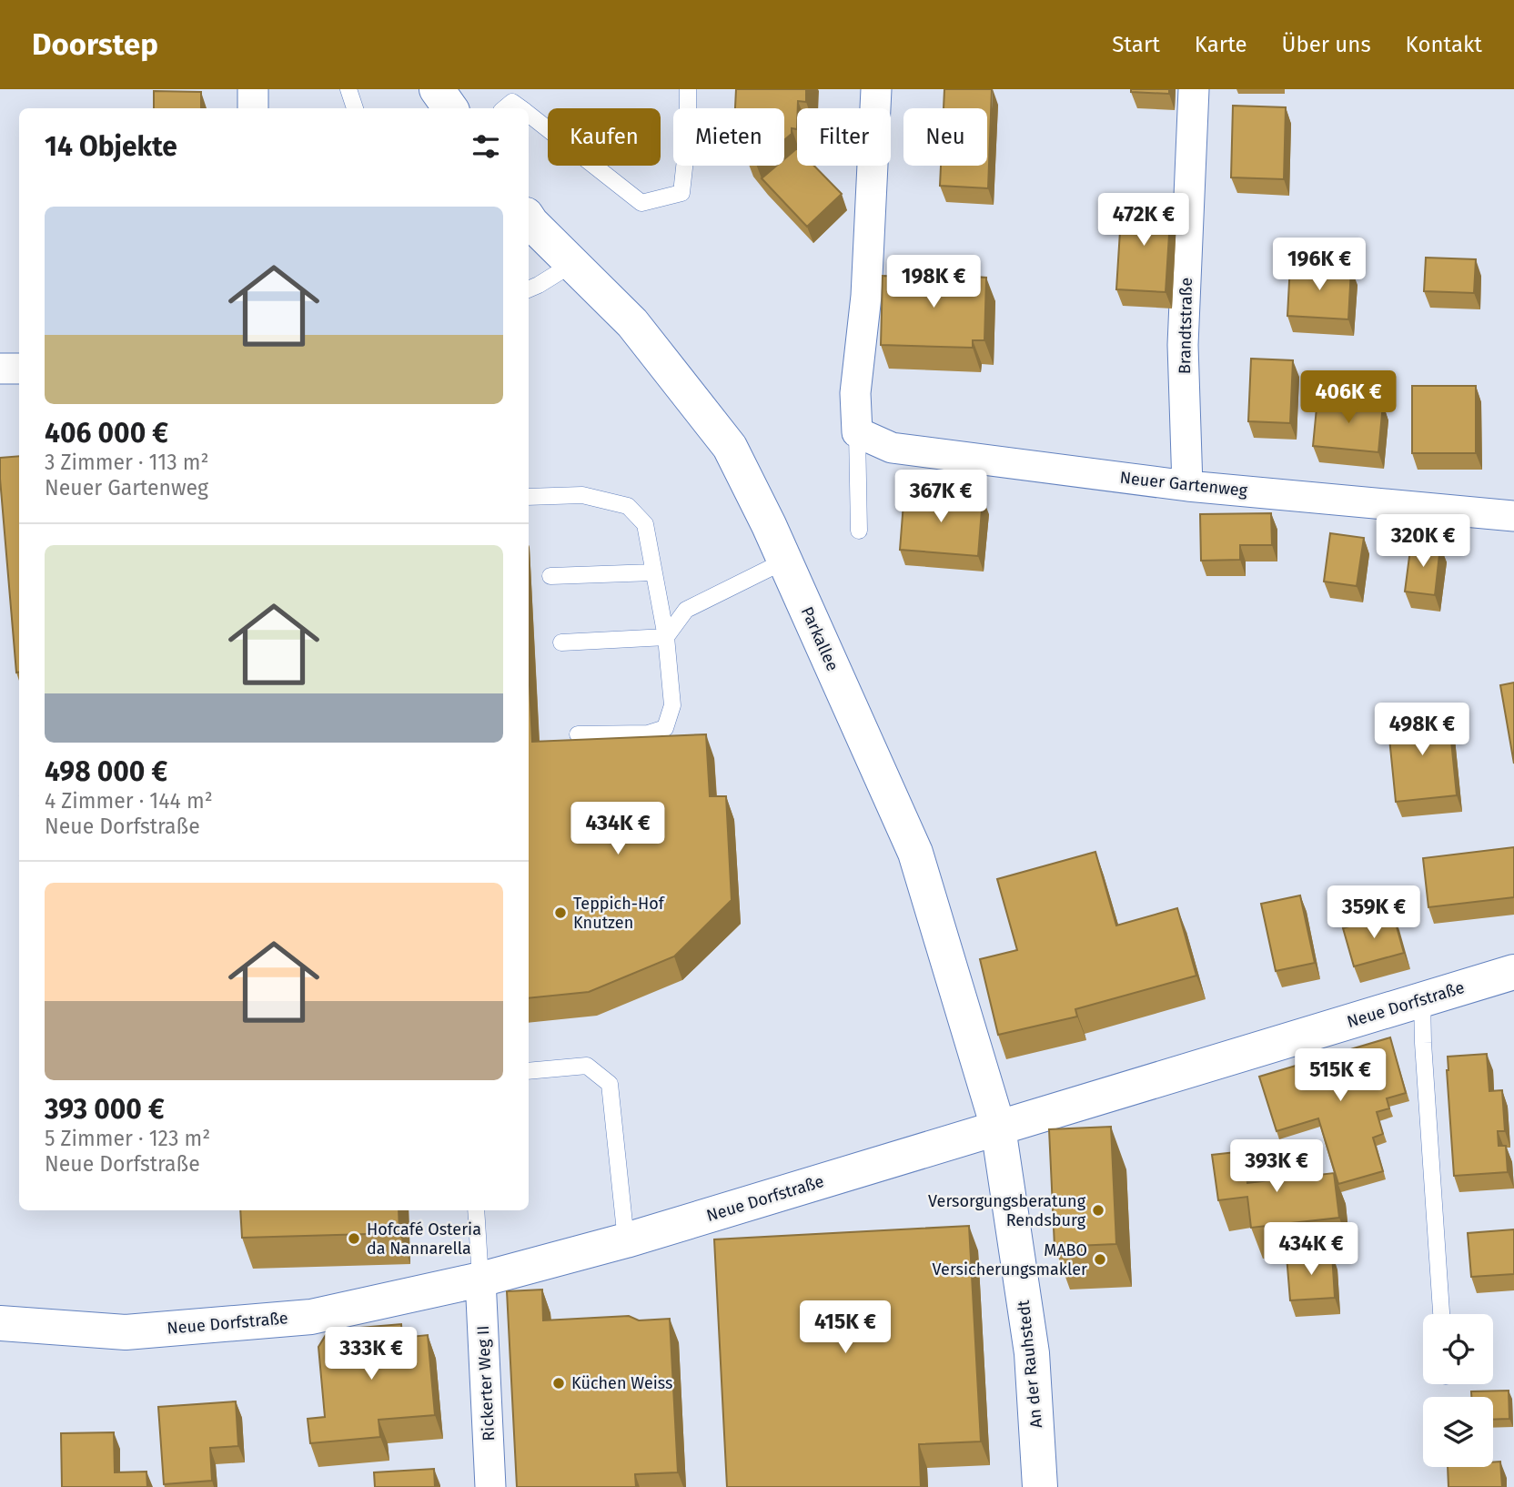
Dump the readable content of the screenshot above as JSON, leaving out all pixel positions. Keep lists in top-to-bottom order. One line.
{"streets":{"street":["Brandtstraße","Neuer Gartenweg","Parkallee","Neue Dorfstraße","An der Rauhstedt","Rickerter Weg II"]},"crossings":[["Brandtstraße","Neuer Gartenweg"],["Parkallee","Neue Dorfstraße"],["Parkallee","An der Rauhstedt"],["Neue Dorfstraße","An der Rauhstedt"],["Neue Dorfstraße","Rickerter Weg II"]],"places":["Teppich-Hof Knutzen","Versorgungsberatung Rendsburg","Hofcafé Osteria da Nannarella","MABO Versicherungsmakler","Küchen Weiss"],"page":{"header":"Doorstep","nav":["Start","Karte","Über uns","Kontakt"],"chip":["Kaufen","Mieten","Filter","Neu"],"heading":"14 Objekte","list":[{"name":"406 000 €","note":"3 Zimmer · 113 m² · Neuer Gartenweg"},{"name":"498 000 €","note":"4 Zimmer · 144 m² · Neue Dorfstraße"},{"name":"393 000 €","note":"5 Zimmer · 123 m² · Neue Dorfstraße"}],"price":["472K €","196K €","198K €","406K €","367K €","320K €","498K €","434K €","359K €","515K €","393K €","434K €","415K €","333K €"]}}
